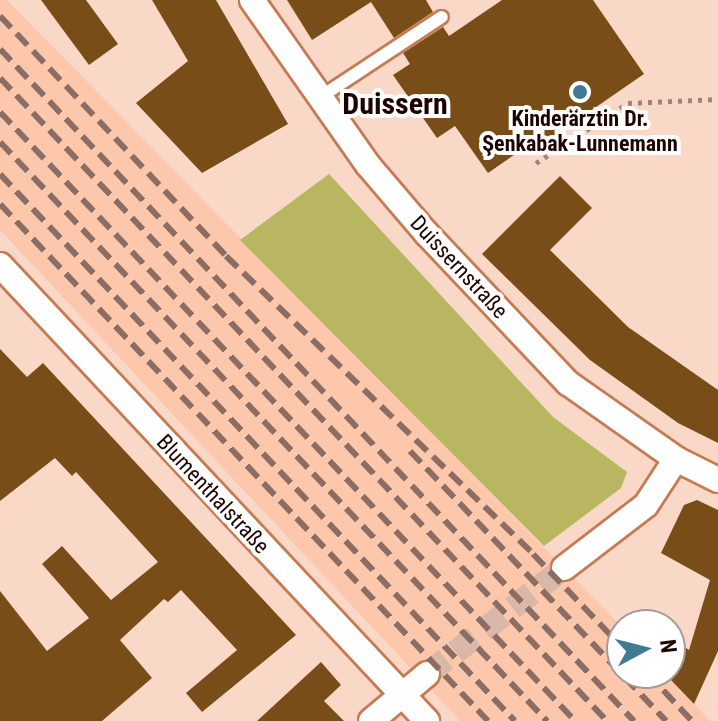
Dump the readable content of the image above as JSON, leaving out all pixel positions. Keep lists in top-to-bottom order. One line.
{"streets":{"street":["Duissernstraße","Blumenthalstraße"]},"districts":["Duissern"],"places":["Kinderärztin Dr. Şenkabak-Lunnemann"],"north":"right"}
